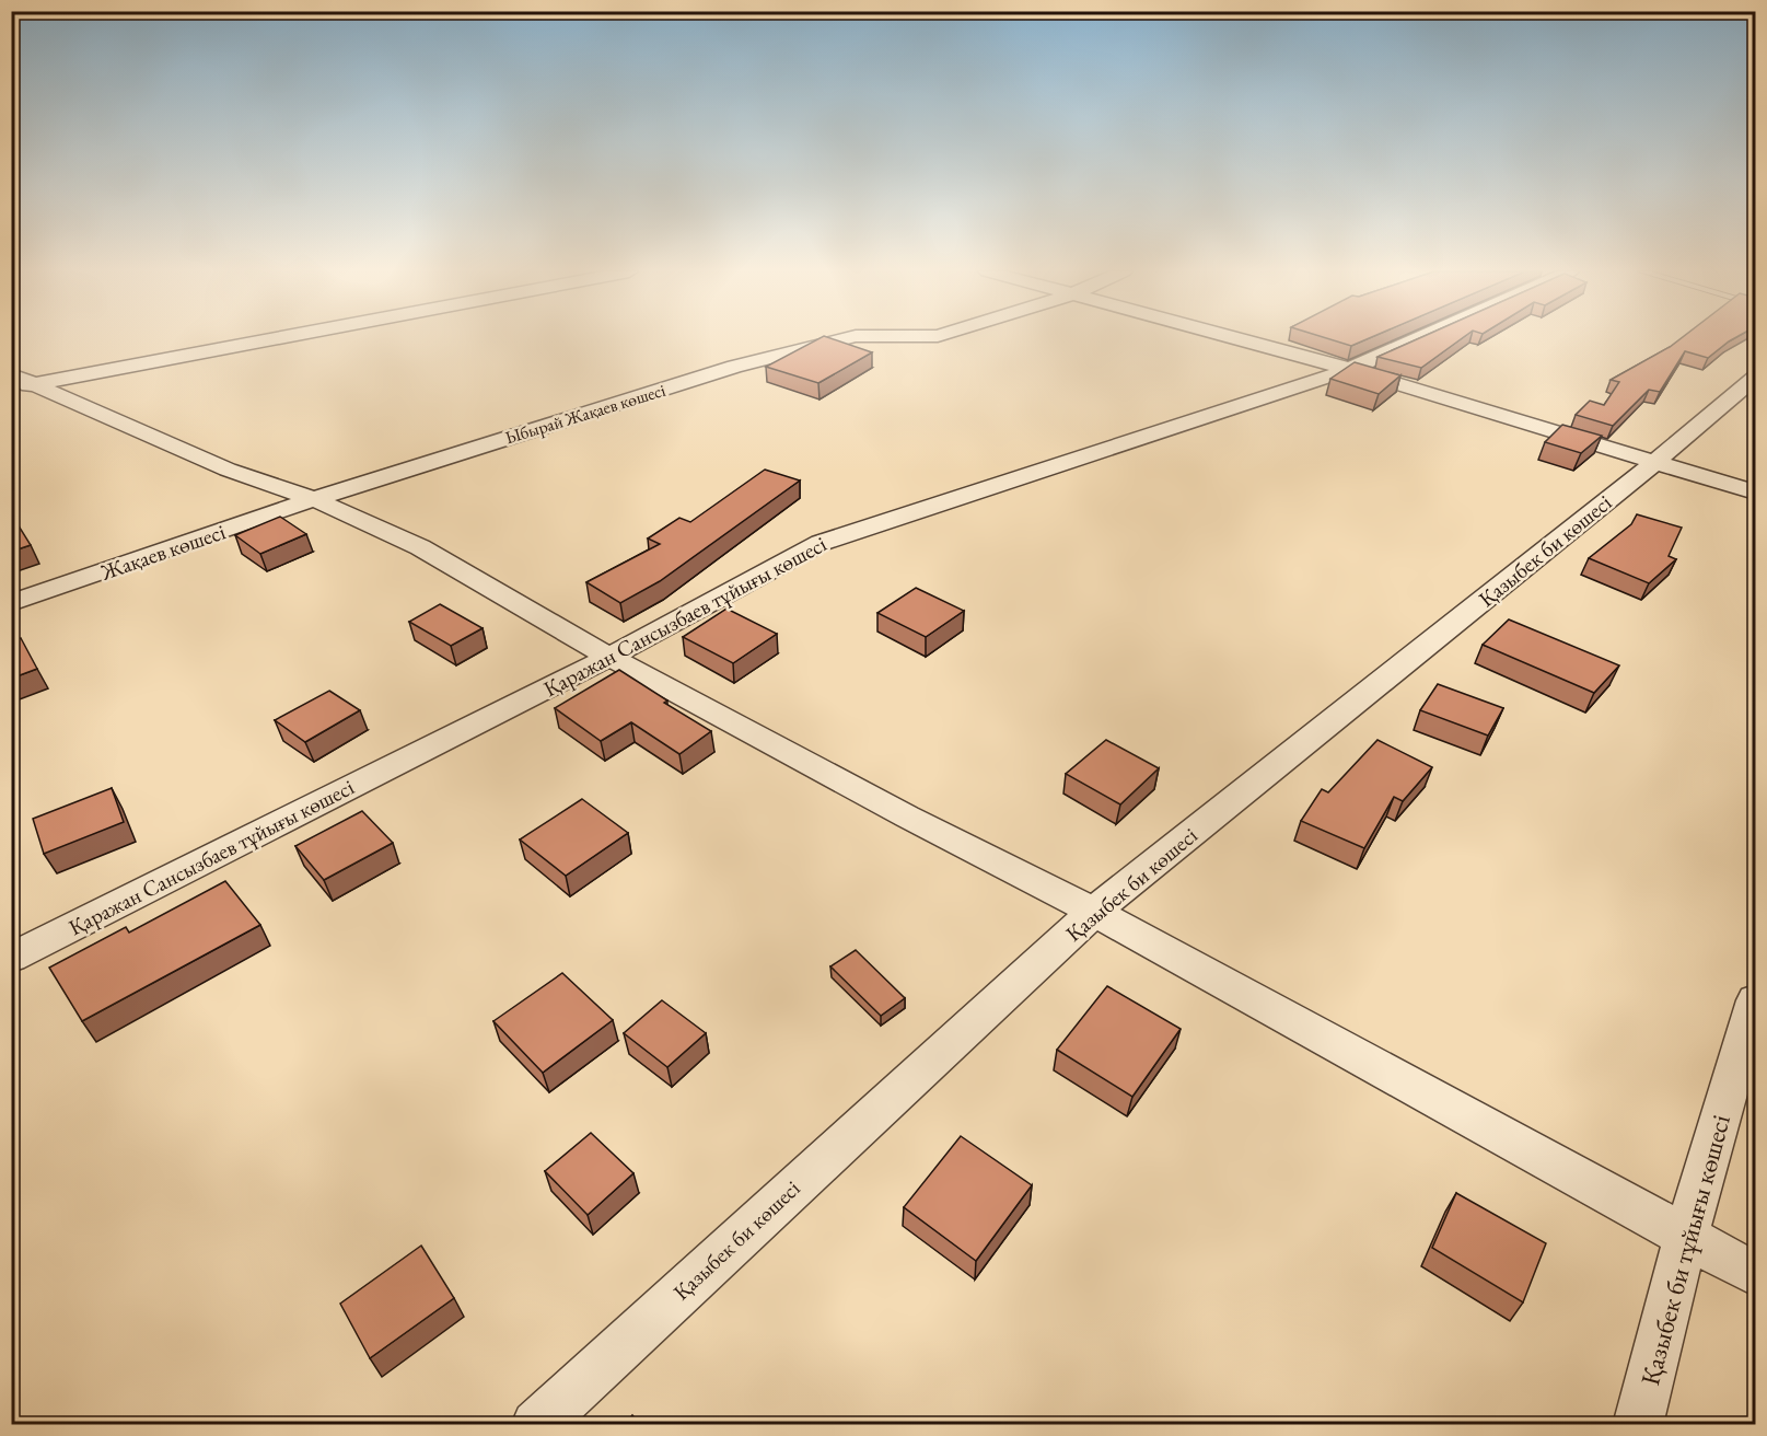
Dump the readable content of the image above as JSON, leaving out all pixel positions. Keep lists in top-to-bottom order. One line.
{"streets":{"street":["Ыбырай Жақаев көшесі","Қазыбек би көшесі","Жақаев көшесі","Қаражан Сансызбаев тұйығы көшесі","Қазыбек би тұйығы көшесі"]},"crossings":[["Ыбырай Жақаев көшесі","Жақаев көшесі"]]}
